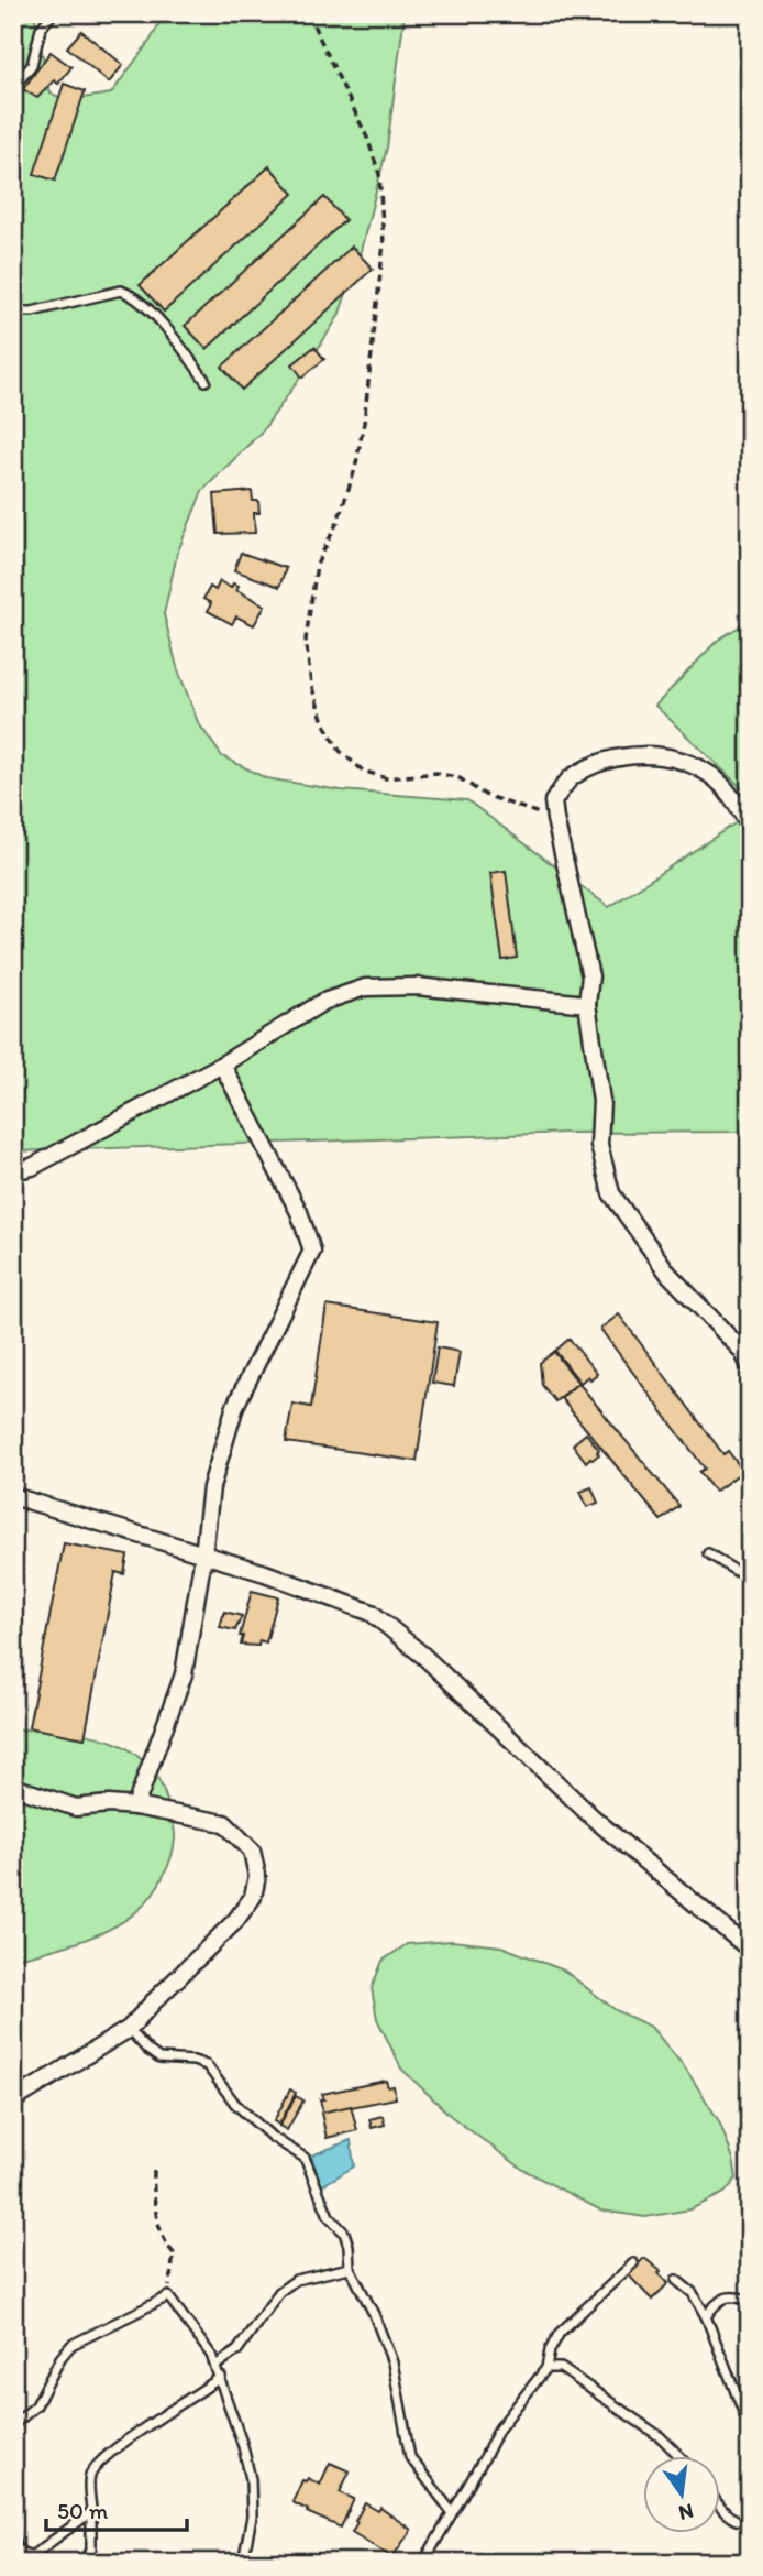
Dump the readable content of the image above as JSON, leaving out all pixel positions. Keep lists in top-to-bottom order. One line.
{"scale_bar":"50 m","north":"bottom"}
